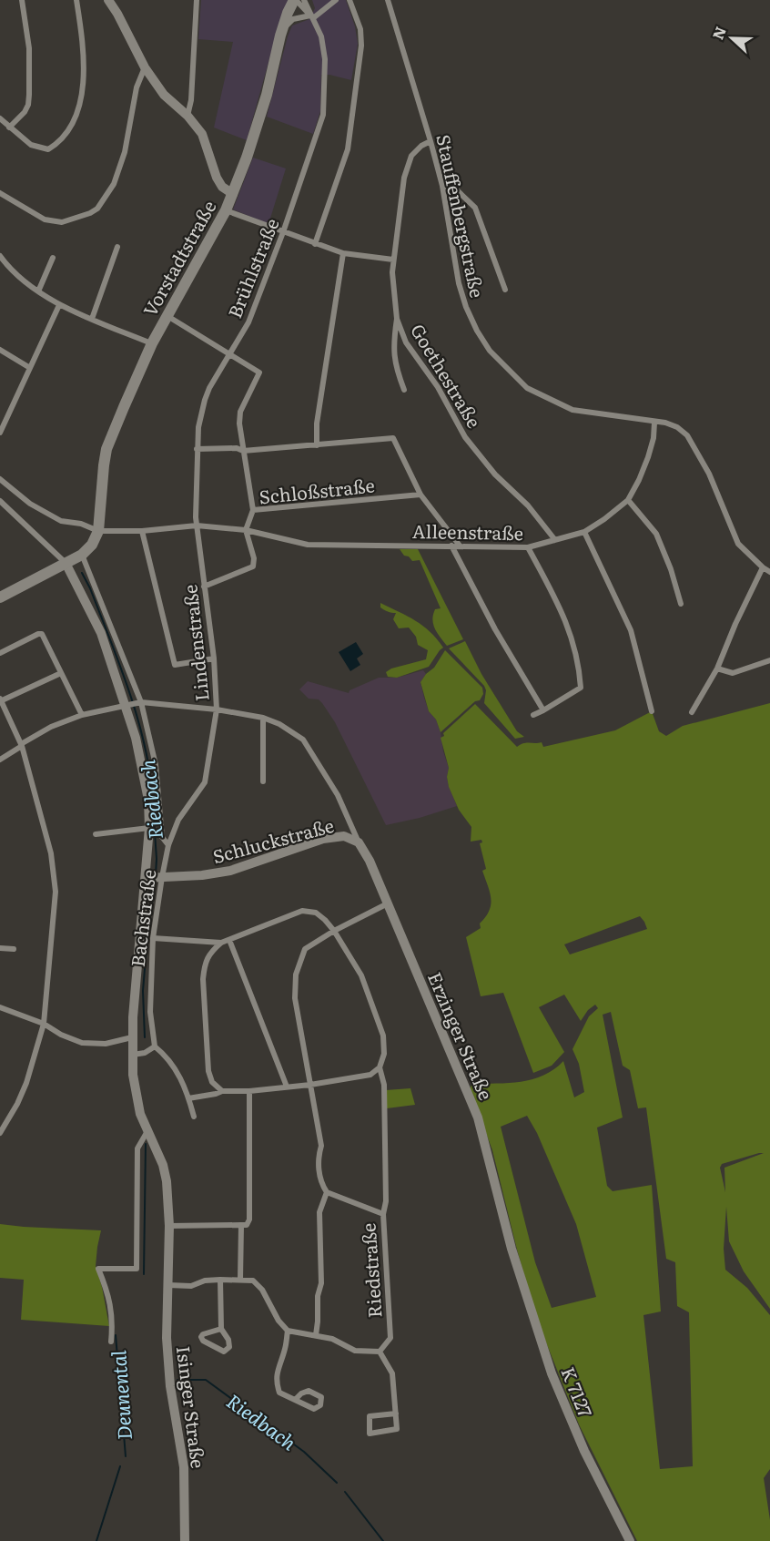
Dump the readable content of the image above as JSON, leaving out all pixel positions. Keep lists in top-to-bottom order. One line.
{"streets":{"main road":["Vorstadtstraße"],"street":["Stauffenbergstraße","Brühlstraße","Goethestraße","Schloßstraße","Alleenstraße","Lindenstraße","Schluckstraße","Bachstraße","Erzinger Straße","Riedstraße","K 7127","Isinger Straße"]},"crossings":[["Stauffenbergstraße","Goethestraße"],["Stauffenbergstraße","Alleenstraße"],["Vorstadtstraße","Brühlstraße"],["Brühlstraße","Lindenstraße"],["Goethestraße","Alleenstraße"],["Schloßstraße","Alleenstraße"],["Lindenstraße","Bachstraße"],["Schluckstraße","Bachstraße"],["Schluckstraße","Erzinger Straße"],["Bachstraße","Isinger Straße"],["Erzinger Straße","K 7127"]],"water":["Riedbach","Deunental"],"north":"left"}
